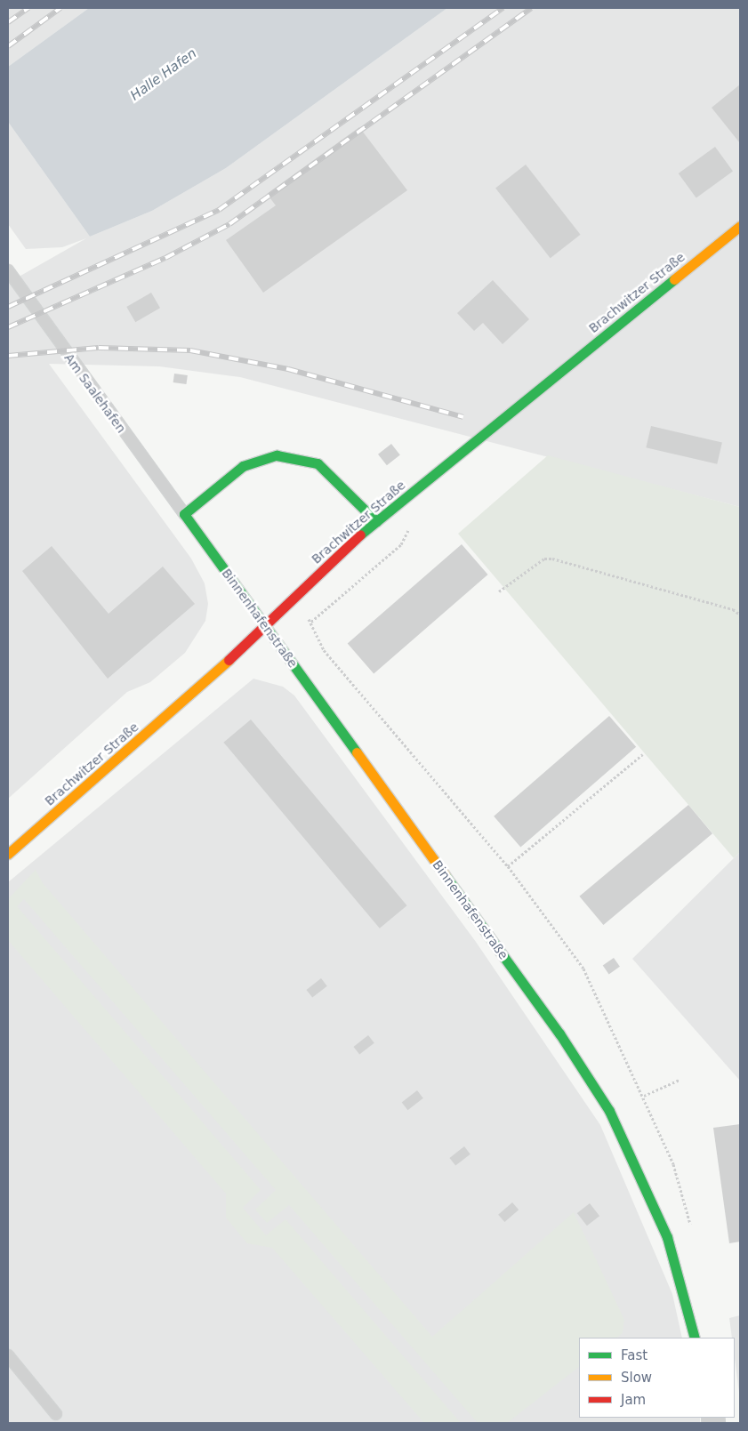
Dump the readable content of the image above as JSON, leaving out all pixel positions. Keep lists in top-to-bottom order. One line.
{"streets":{"street":["Brachwitzer Straße","Binnenhafenstraße"],"lane":["Am Saalehafen"]},"crossings":[["Brachwitzer Straße","Binnenhafenstraße"],["Am Saalehafen","Binnenhafenstraße"]],"water":["Halle Hafen"],"legend":["Fast","Slow","Jam"]}
